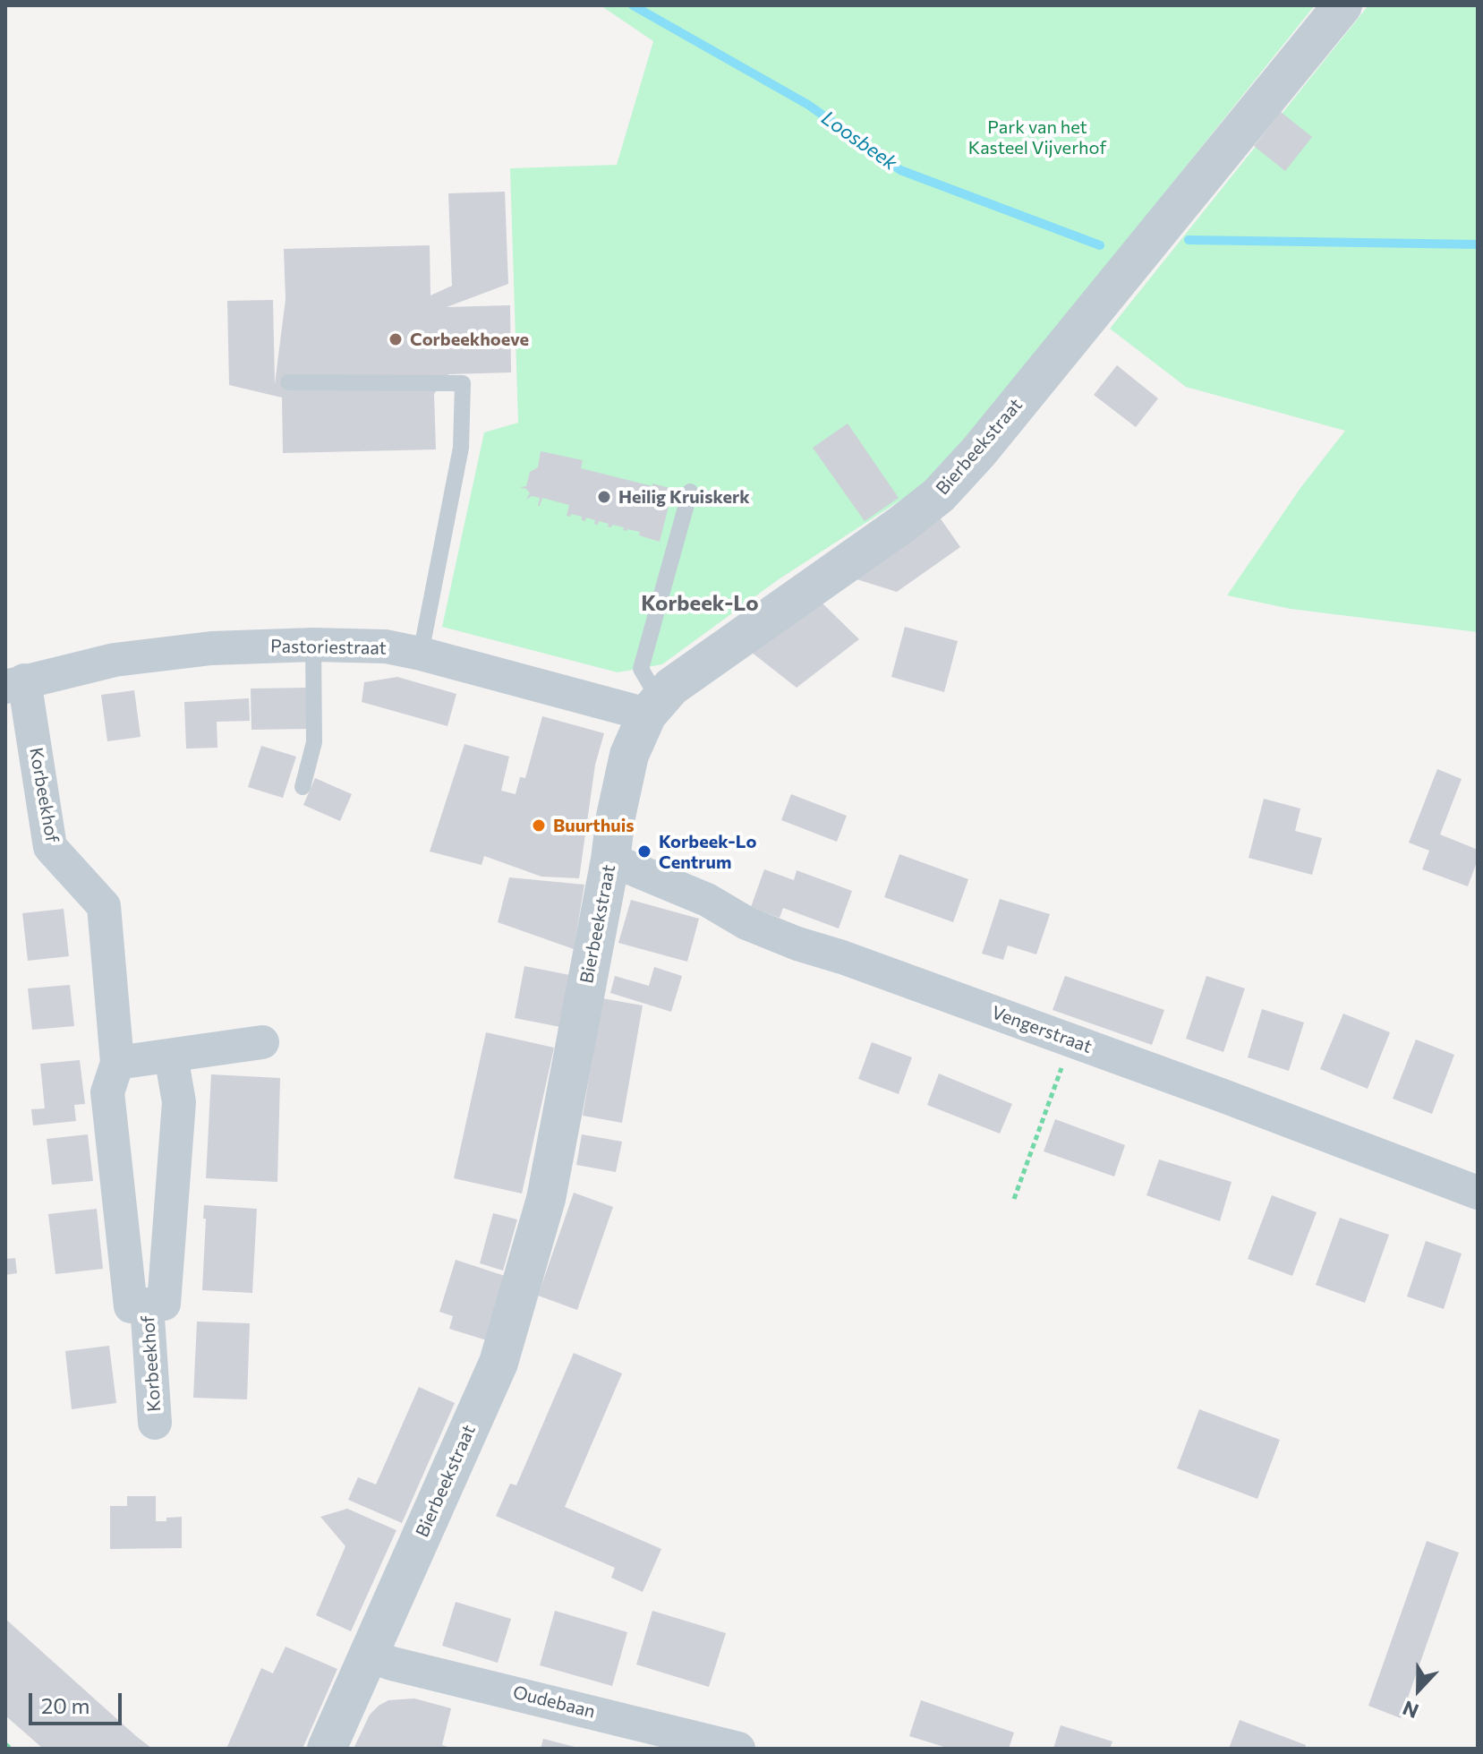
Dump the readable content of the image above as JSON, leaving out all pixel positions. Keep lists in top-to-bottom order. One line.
{"streets":{"street":["Bierbeekstraat","Pastoriestraat","Korbeekhof","Vengerstraat","Oudebaan"]},"crossings":[["Bierbeekstraat","Pastoriestraat"],["Bierbeekstraat","Vengerstraat"],["Bierbeekstraat","Oudebaan"],["Pastoriestraat","Korbeekhof"]],"districts":["Korbeek-Lo"],"water":["Loosbeek"],"parks":["Park van het Kasteel Vijverhof"],"places":["Corbeekhoeve","Heilig Kruiskerk","Buurthuis","Korbeek-Lo Centrum"],"scale_bar":"20 m","north":"bottom"}
